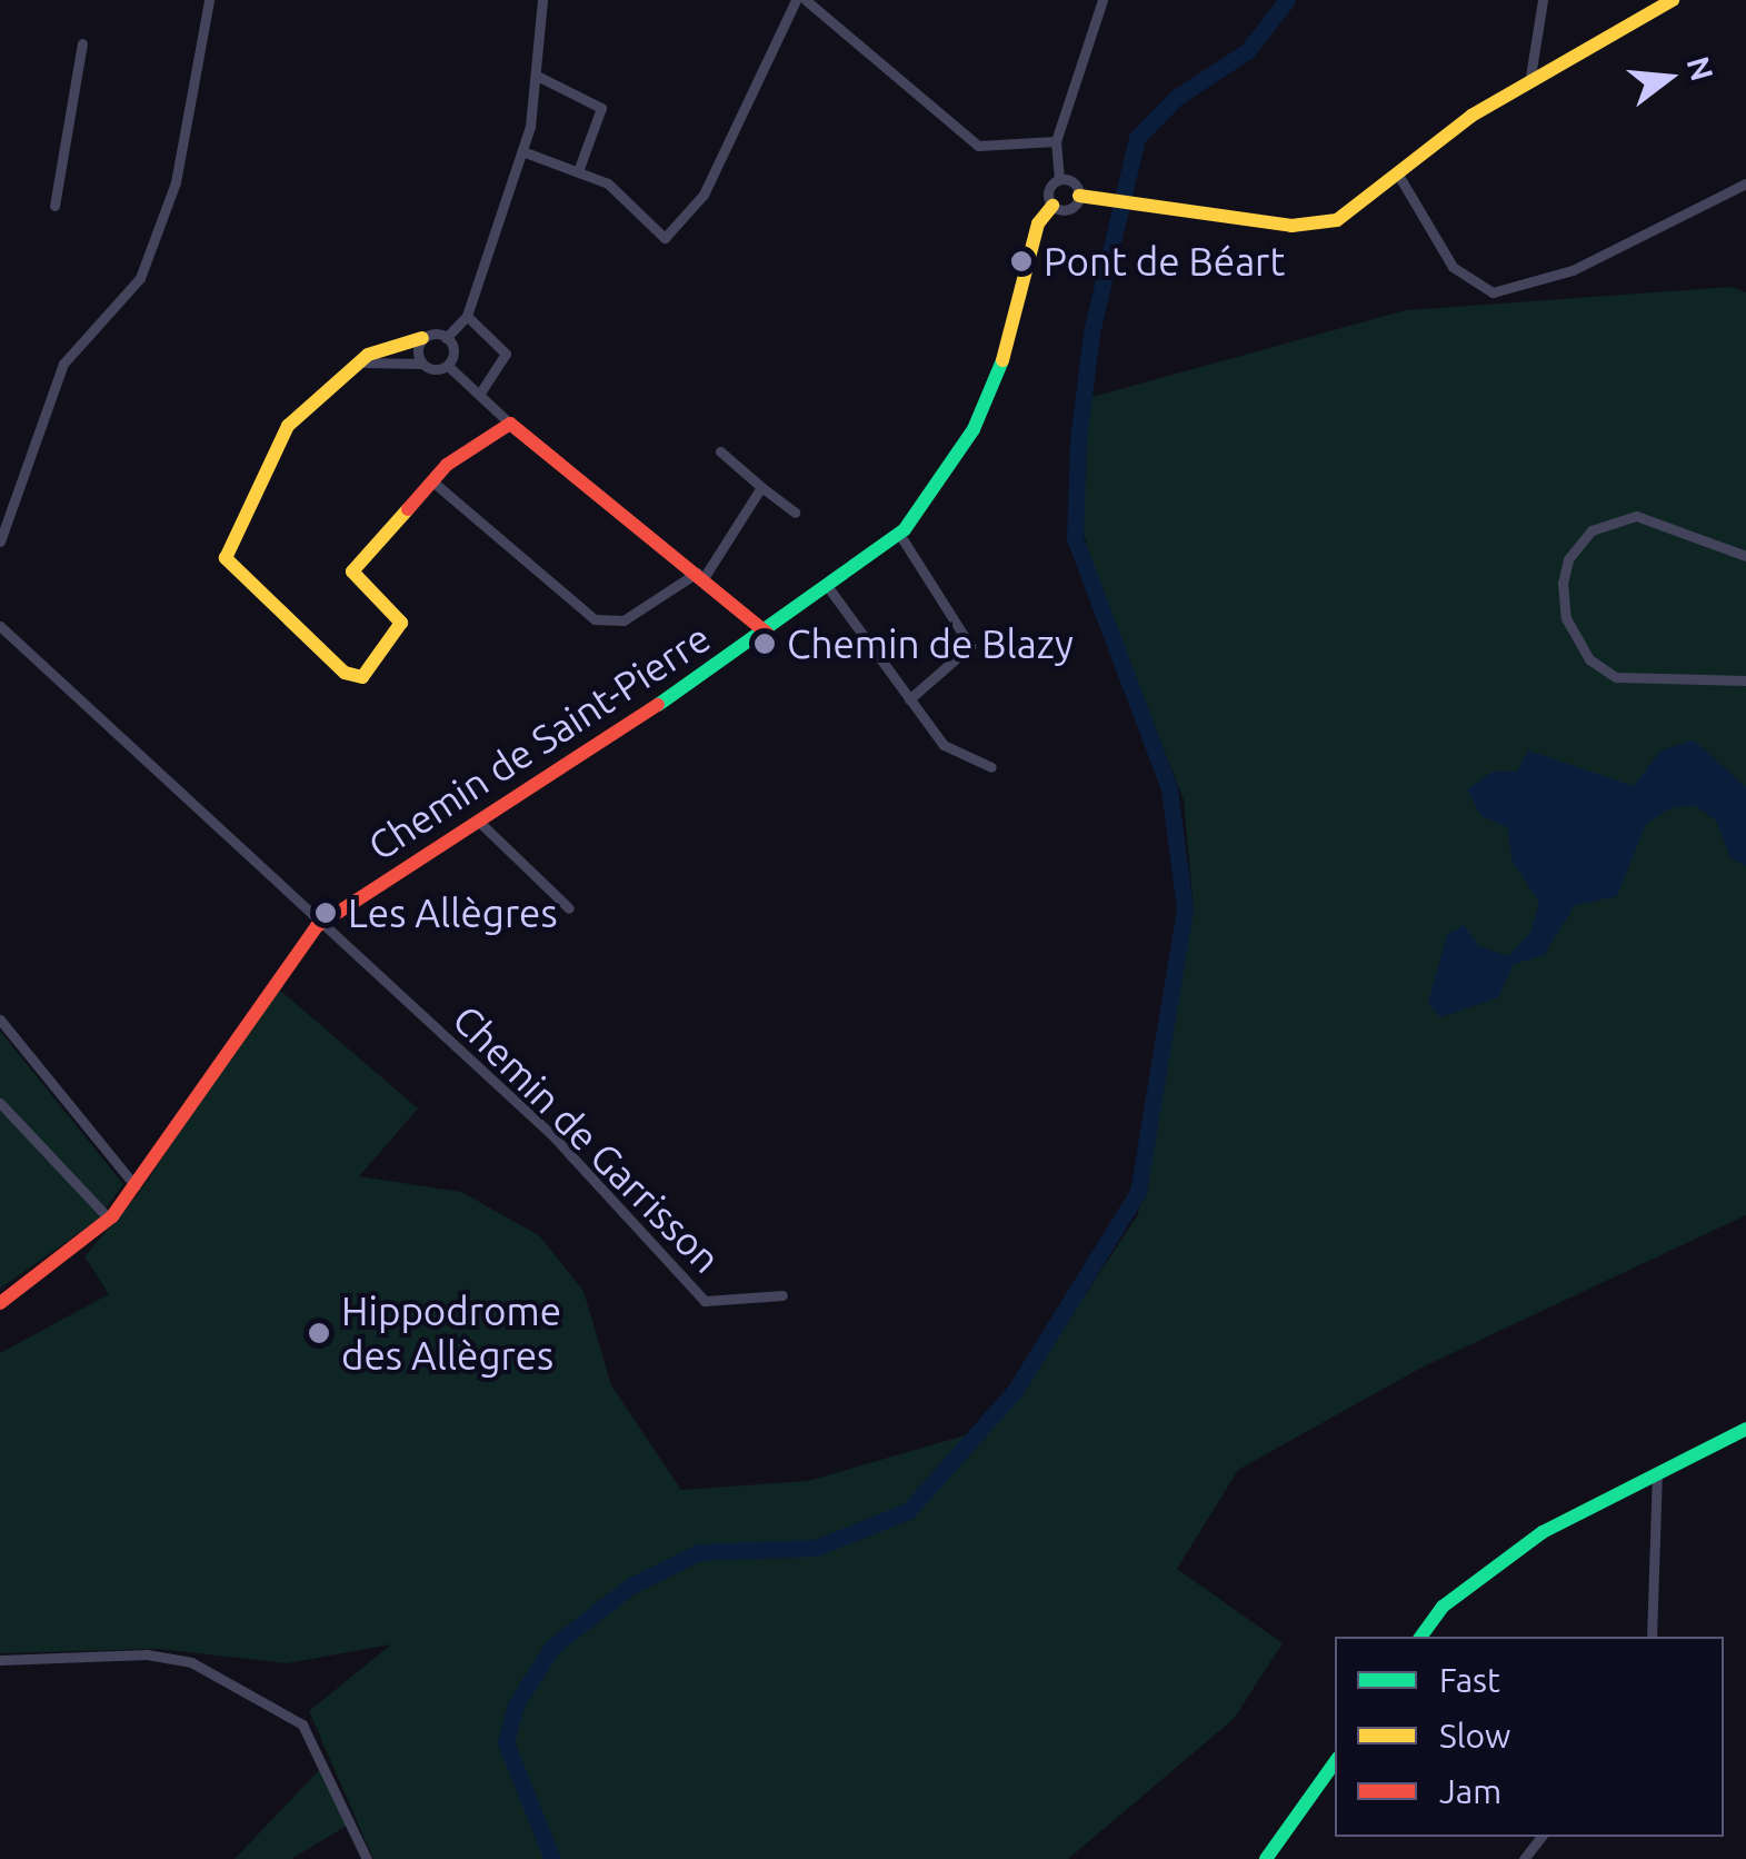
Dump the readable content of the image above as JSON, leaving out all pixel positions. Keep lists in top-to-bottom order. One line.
{"streets":{"street":["Chemin de Saint-Pierre","Chemin de Garrisson"]},"crossings":[["Chemin de Saint-Pierre","Chemin de Garrisson"]],"places":["Pont de Béart","Chemin de Blazy","Les Allègres","Hippodrome des Allègres"],"legend":["Fast","Slow","Jam"],"north":"right"}
